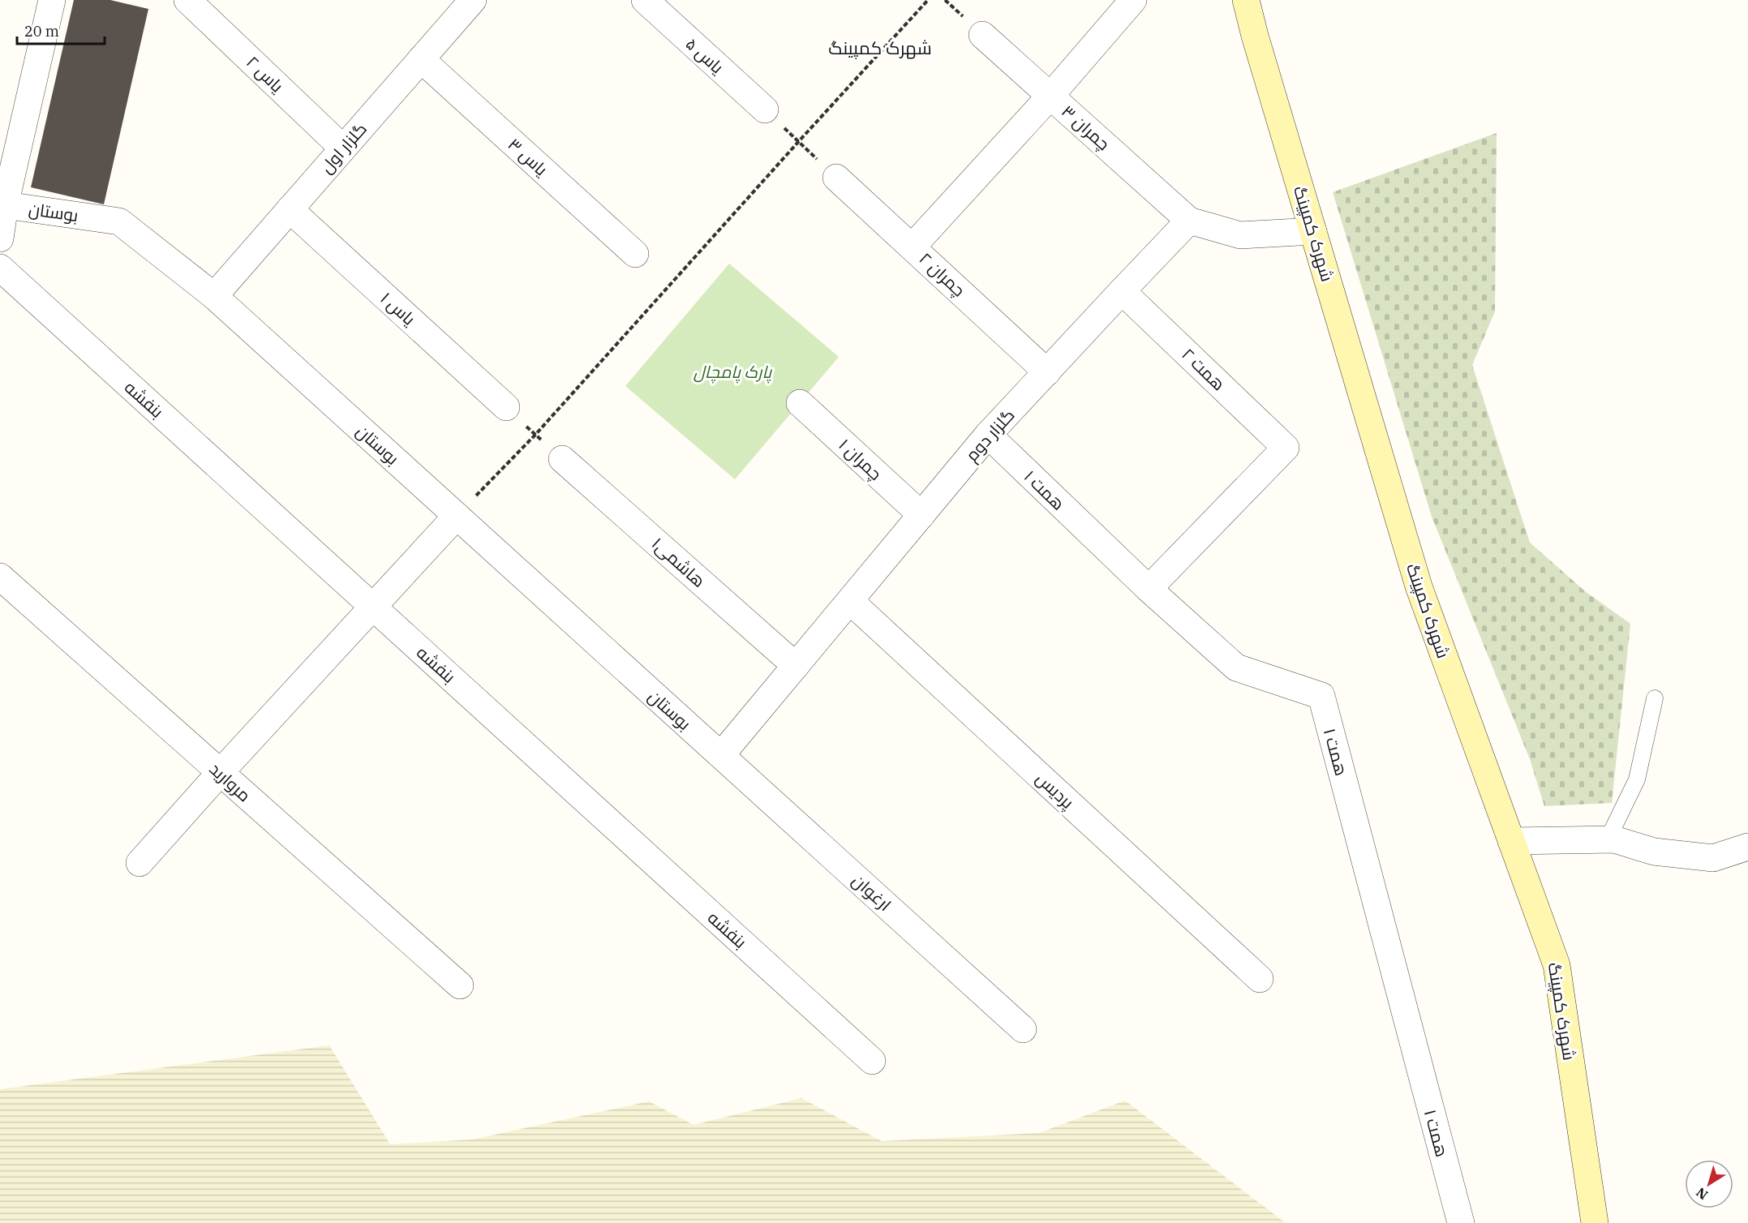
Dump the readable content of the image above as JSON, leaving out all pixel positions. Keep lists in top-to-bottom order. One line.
{"streets":{"street":["یاس ۵","یاس ۲","چمران ۳","گلزار اول","یاس ۳","بوستان","شهرک کمپینگ","چمران ۲","یاس ۱","همت ۲","بنفشه","گلزار دوم","چمران ۱","همت ۱","هاشمی۱","مروارید","پردیس","ارغوان"]},"crossings":[["یاس ۲","گلزار اول"],["چمران ۳","گلزار دوم"],["گلزار اول","یاس ۳"],["گلزار اول","بوستان"],["گلزار اول","یاس ۱"],["بوستان","گلزار دوم"],["بوستان","ارغوان"],["چمران ۲","گلزار دوم"],["همت ۲","گلزار دوم"],["همت ۲","همت ۱"],["گلزار دوم","چمران ۱"],["گلزار دوم","همت ۱"],["گلزار دوم","هاشمی۱"],["گلزار دوم","پردیس"],["گلزار دوم","ارغوان"]],"districts":["شهرک کمپینگ"],"parks":["پارک پامچال"],"scale_bar":"20 m","north":"bottom left"}
